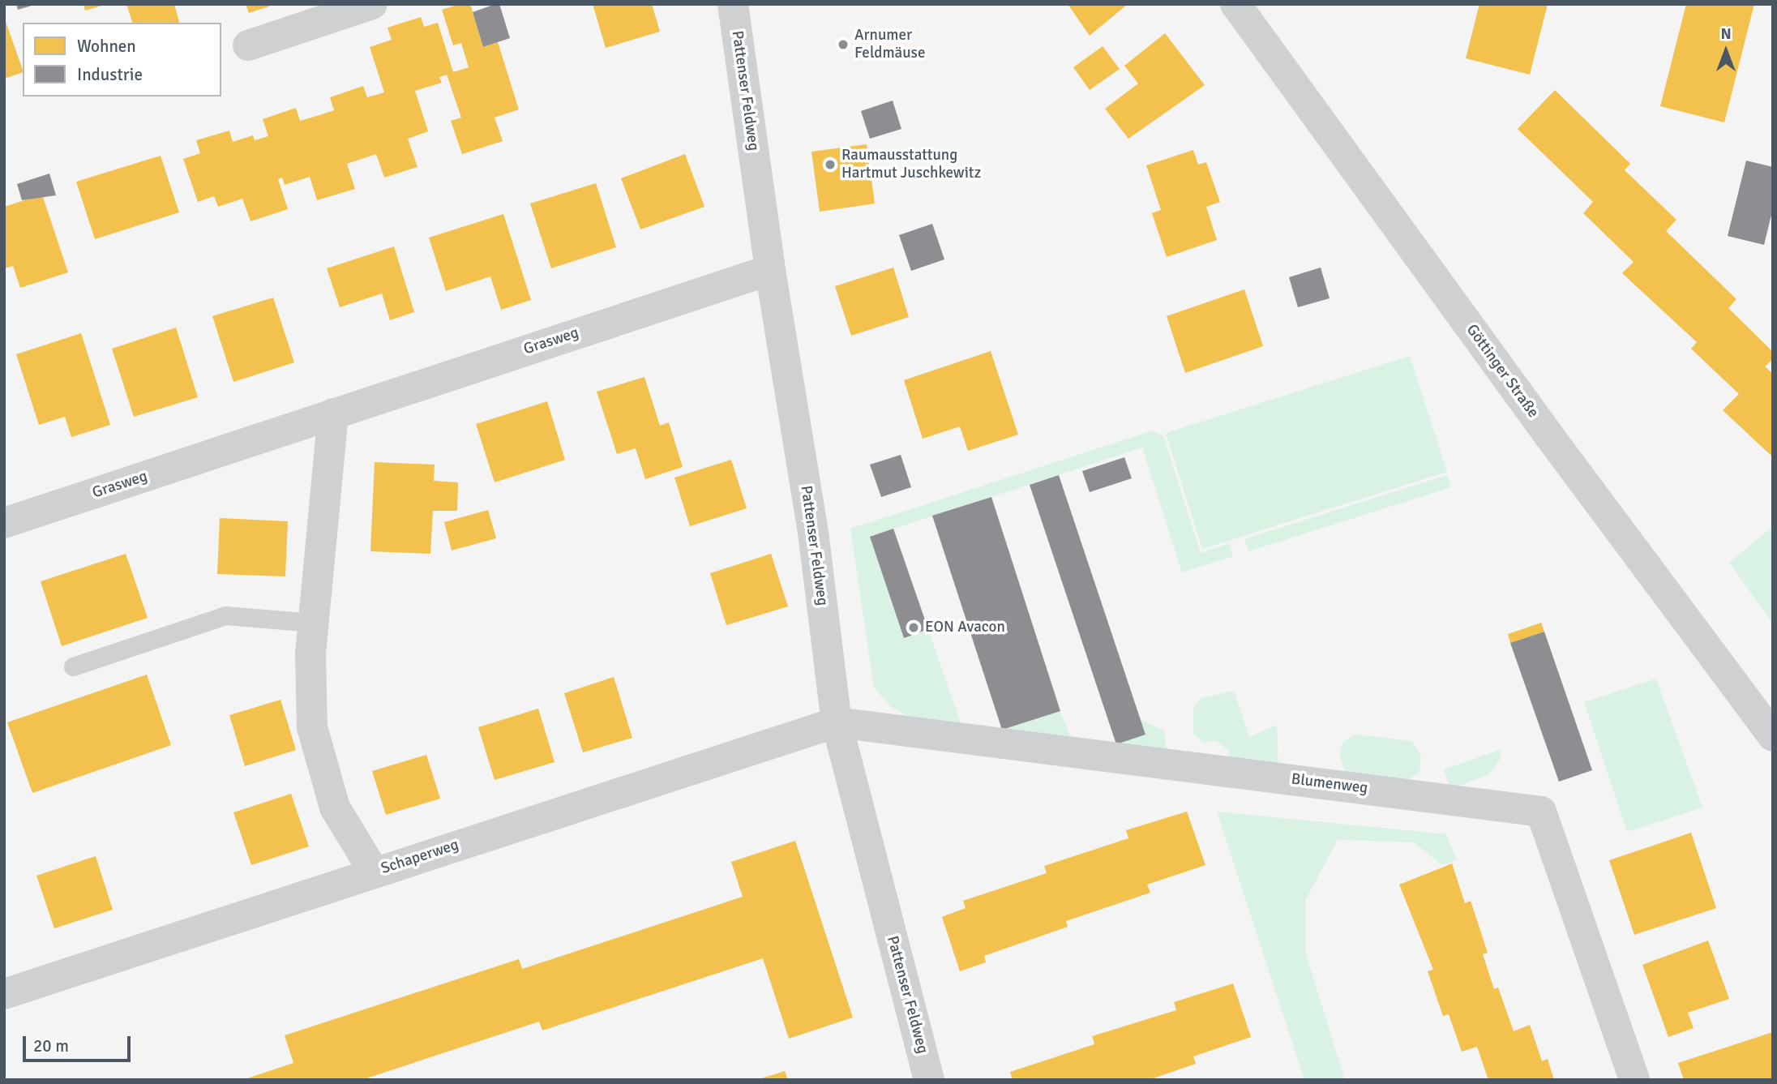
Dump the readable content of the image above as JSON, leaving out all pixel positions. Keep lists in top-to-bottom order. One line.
{"streets":{"street":["Pattenser Feldweg","Grasweg","Göttinger Straße","Blumenweg","Schaperweg"]},"crossings":[["Pattenser Feldweg","Grasweg"],["Pattenser Feldweg","Blumenweg"],["Pattenser Feldweg","Schaperweg"],["Blumenweg","Schaperweg"]],"places":["Arnumer Feldmäuse","Raumausstattung Hartmut Juschkewitz","EON Avacon"],"legend":["Wohnen","Industrie"],"scale_bar":"20 m","north":"top"}
